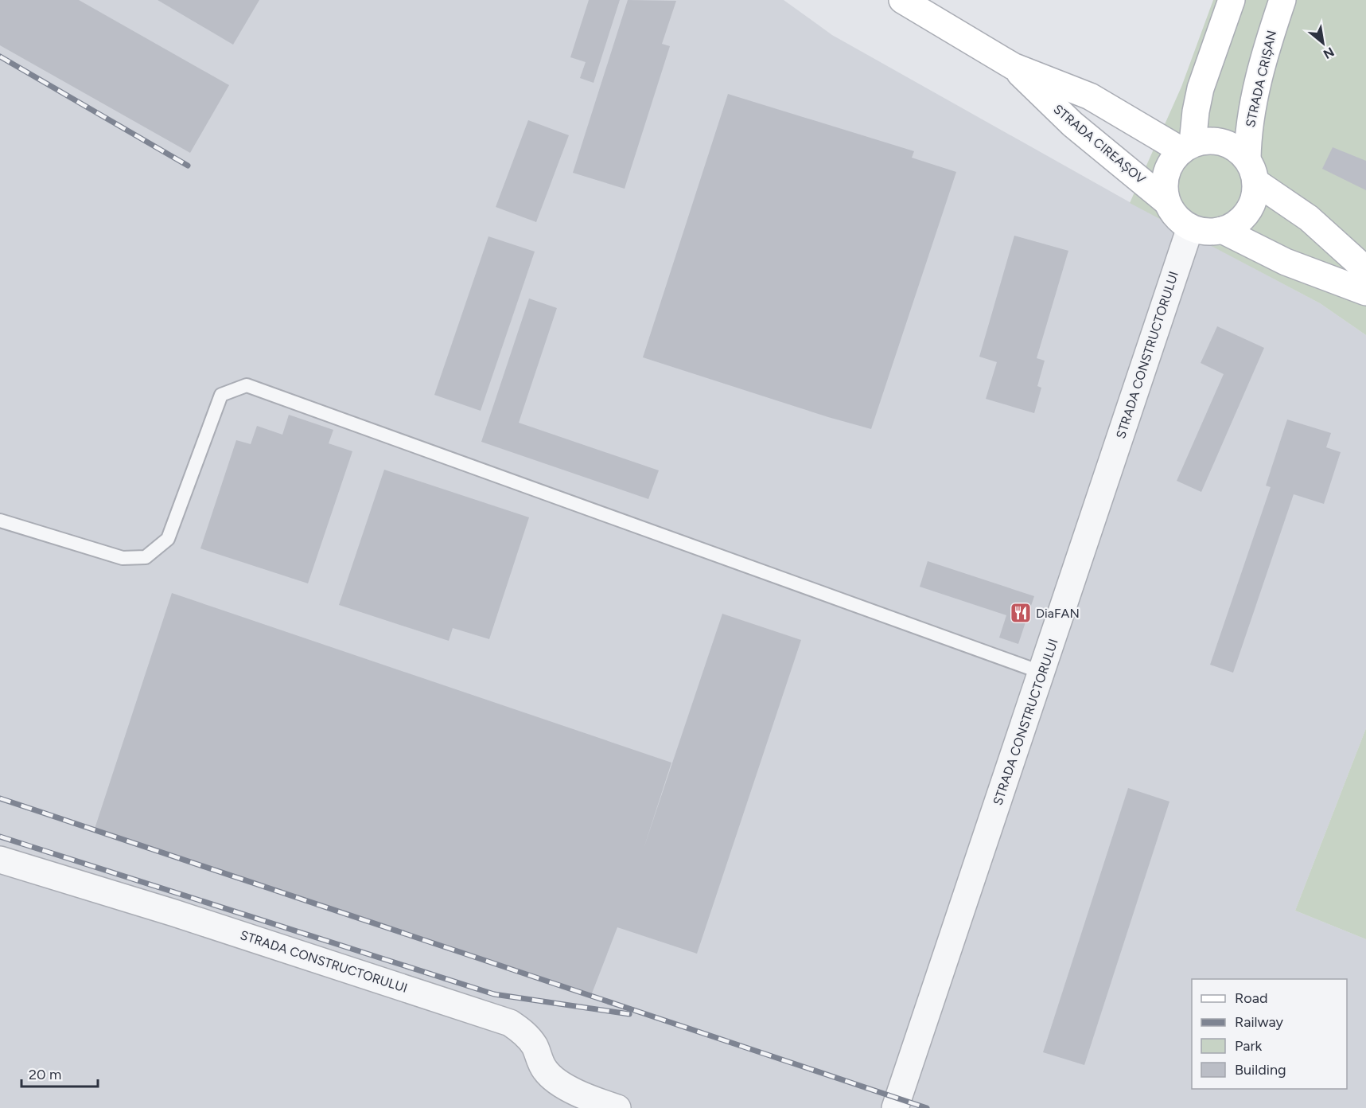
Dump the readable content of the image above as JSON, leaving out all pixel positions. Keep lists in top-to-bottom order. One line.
{"streets":{"main road":["STRADA CRIȘAN","STRADA CIREAȘOV"],"street":["STRADA CONSTRUCTORULUI"]},"crossings":[["STRADA CRIȘAN","STRADA CIREAȘOV"],["STRADA CRIȘAN","STRADA CONSTRUCTORULUI"],["STRADA CIREAȘOV","STRADA CONSTRUCTORULUI"]],"places":{"restaurant":["DiaFAN"]},"legend":["Road","Railway","Park","Building"],"scale_bar":"20 m","north":"bottom right"}
